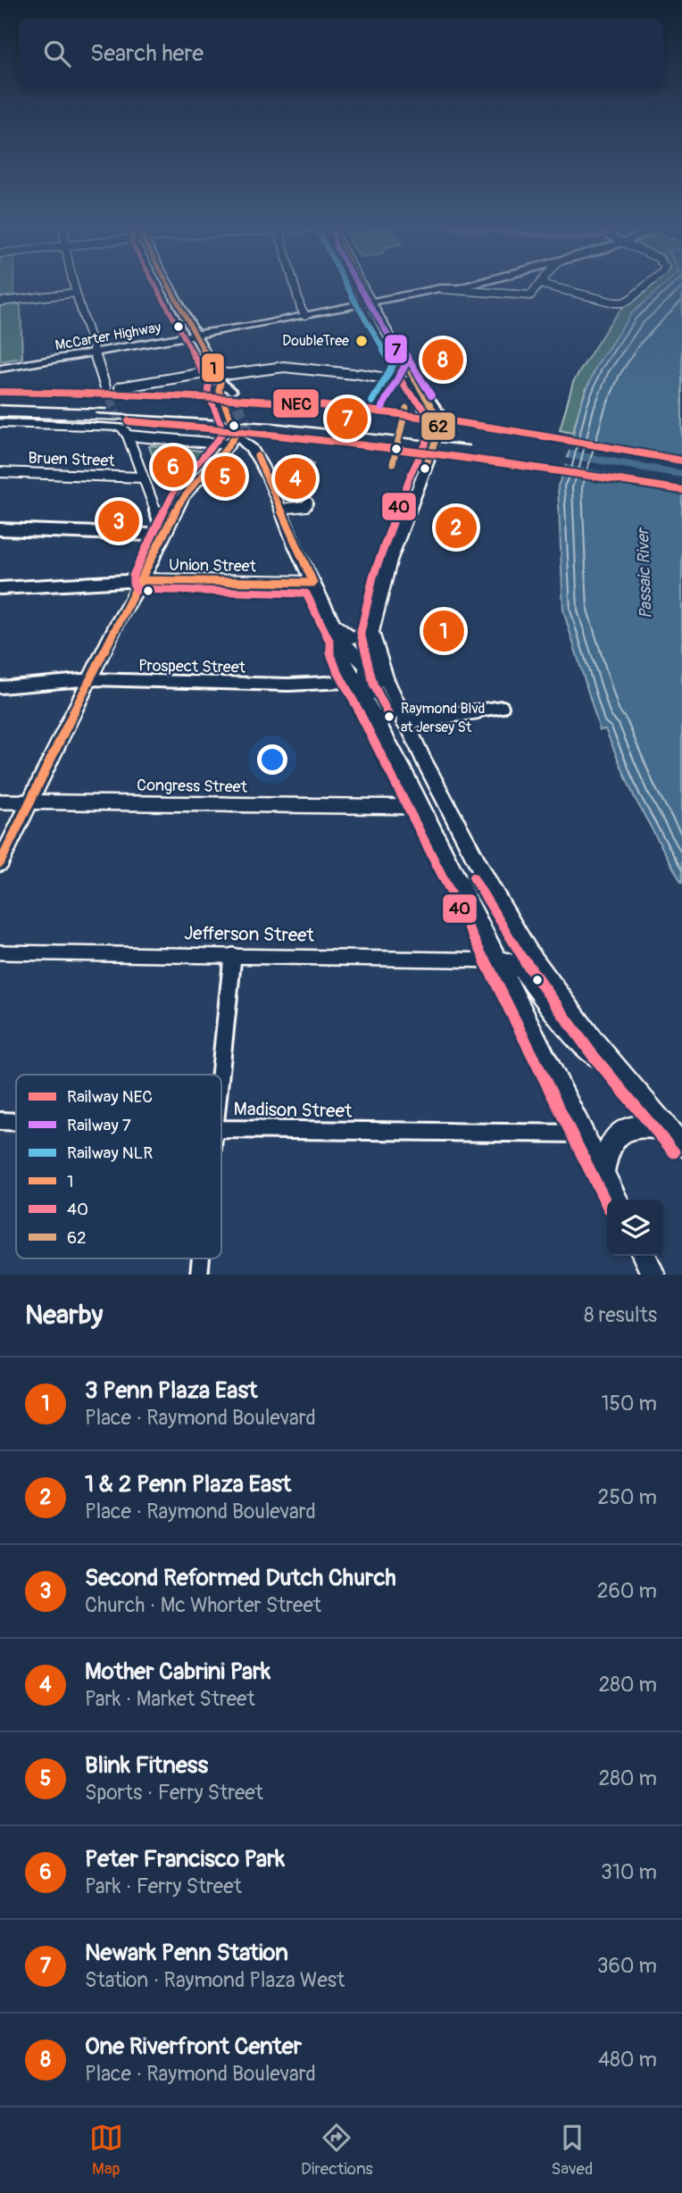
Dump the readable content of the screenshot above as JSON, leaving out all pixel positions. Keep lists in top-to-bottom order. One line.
{"streets":{"main road":["McCarter Highway"],"street":["Bruen Street","Union Street","Prospect Street","Congress Street","Jefferson Street","Madison Street"]},"water":["Passaic River"],"places":["DoubleTree","Raymond Blvd at Jersey St"],"lines":["rail line 7","rail line NLR","transit line 1","transit line 40","transit line 62","rail line NEC"],"legend":["Railway NEC","Railway 7","Railway NLR","1","40","62"],"page":{"search":"Search here","pins":["8","7","6","5","4","3","2","1"],"heading":["Nearby","8 results"],"list":[{"mark":"1","name":"3 Penn Plaza East","note":"Place · Raymond Boulevard","value":"150 m"},{"mark":"2","name":"1 & 2 Penn Plaza East","note":"Place · Raymond Boulevard","value":"250 m"},{"mark":"3","name":"Second Reformed Dutch Church","note":"Church · Mc Whorter Street","value":"260 m"},{"mark":"4","name":"Mother Cabrini Park","note":"Park · Market Street","value":"280 m"},{"mark":"5","name":"Blink Fitness","note":"Sports · Ferry Street","value":"280 m"},{"mark":"6","name":"Peter Francisco Park","note":"Park · Ferry Street","value":"310 m"},{"mark":"7","name":"Newark Penn Station","note":"Station · Raymond Plaza West","value":"360 m"},{"mark":"8","name":"One Riverfront Center","note":"Place · Raymond Boulevard","value":"480 m"}],"nav":["Map","Directions","Saved"]}}
